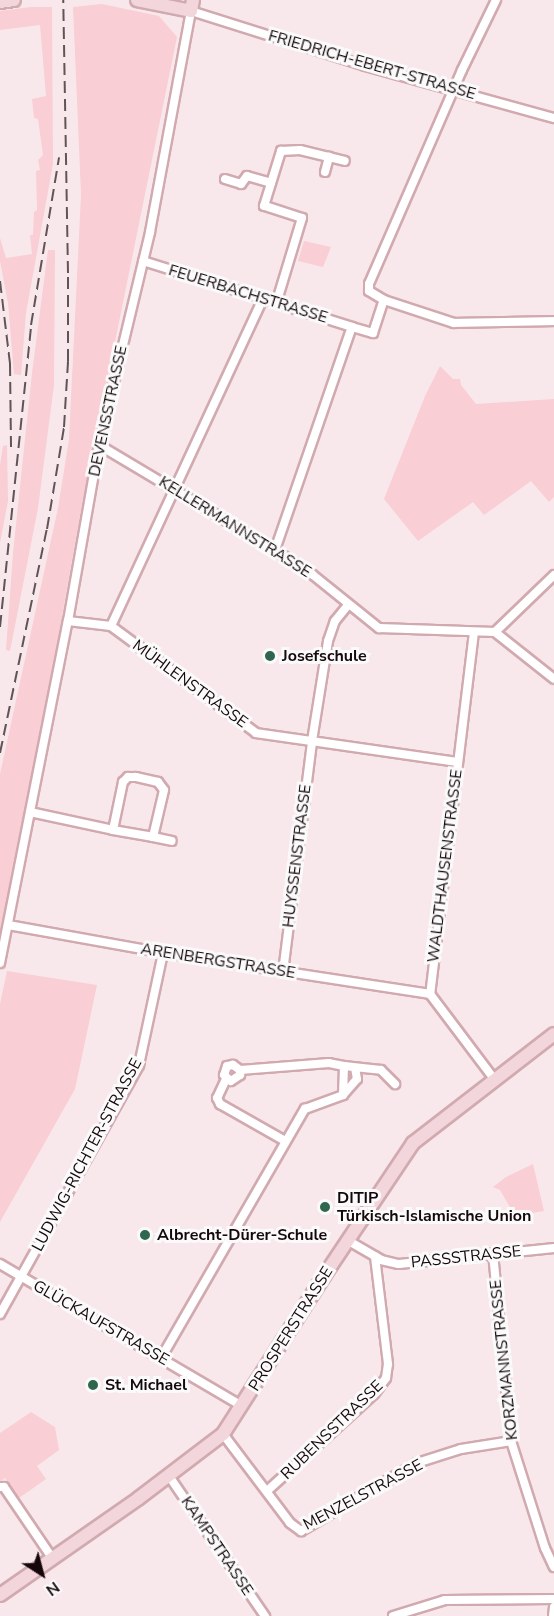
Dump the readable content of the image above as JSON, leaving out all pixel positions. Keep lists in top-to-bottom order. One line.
{"streets":{"main road":["PROSPERSTRASSE"],"street":["FRIEDRICH-EBERT-STRASSE","FEUERBACHSTRASSE","DEVENSSTRASSE","KELLERMANNSTRASSE","MÜHLENSTRASSE","HUYSSENSTRASSE","WALDTHAUSENSTRASSE","ARENBERGSTRASSE","LUDWIG-RICHTER-STRASSE","PASSSTRASSE","GLÜCKAUFSTRASSE","KORZMANNSTRASSE","RUBENSSTRASSE","MENZELSTRASSE","KAMPSTRASSE"]},"crossings":[["FRIEDRICH-EBERT-STRASSE","DEVENSSTRASSE"],["FEUERBACHSTRASSE","DEVENSSTRASSE"],["DEVENSSTRASSE","KELLERMANNSTRASSE"],["DEVENSSTRASSE","MÜHLENSTRASSE"],["DEVENSSTRASSE","ARENBERGSTRASSE"],["KELLERMANNSTRASSE","HUYSSENSTRASSE"],["KELLERMANNSTRASSE","WALDTHAUSENSTRASSE"],["MÜHLENSTRASSE","HUYSSENSTRASSE"],["MÜHLENSTRASSE","WALDTHAUSENSTRASSE"],["HUYSSENSTRASSE","ARENBERGSTRASSE"],["WALDTHAUSENSTRASSE","ARENBERGSTRASSE"],["ARENBERGSTRASSE","LUDWIG-RICHTER-STRASSE"],["LUDWIG-RICHTER-STRASSE","GLÜCKAUFSTRASSE"],["PASSSTRASSE","PROSPERSTRASSE"],["PASSSTRASSE","KORZMANNSTRASSE"],["PASSSTRASSE","RUBENSSTRASSE"],["GLÜCKAUFSTRASSE","PROSPERSTRASSE"],["PROSPERSTRASSE","MENZELSTRASSE"],["PROSPERSTRASSE","KAMPSTRASSE"],["KORZMANNSTRASSE","MENZELSTRASSE"],["RUBENSSTRASSE","MENZELSTRASSE"]],"places":["Josefschule","DITIP Türkisch-Islamische Union","Albrecht-Dürer-Schule","St. Michael"],"north":"bottom right"}
